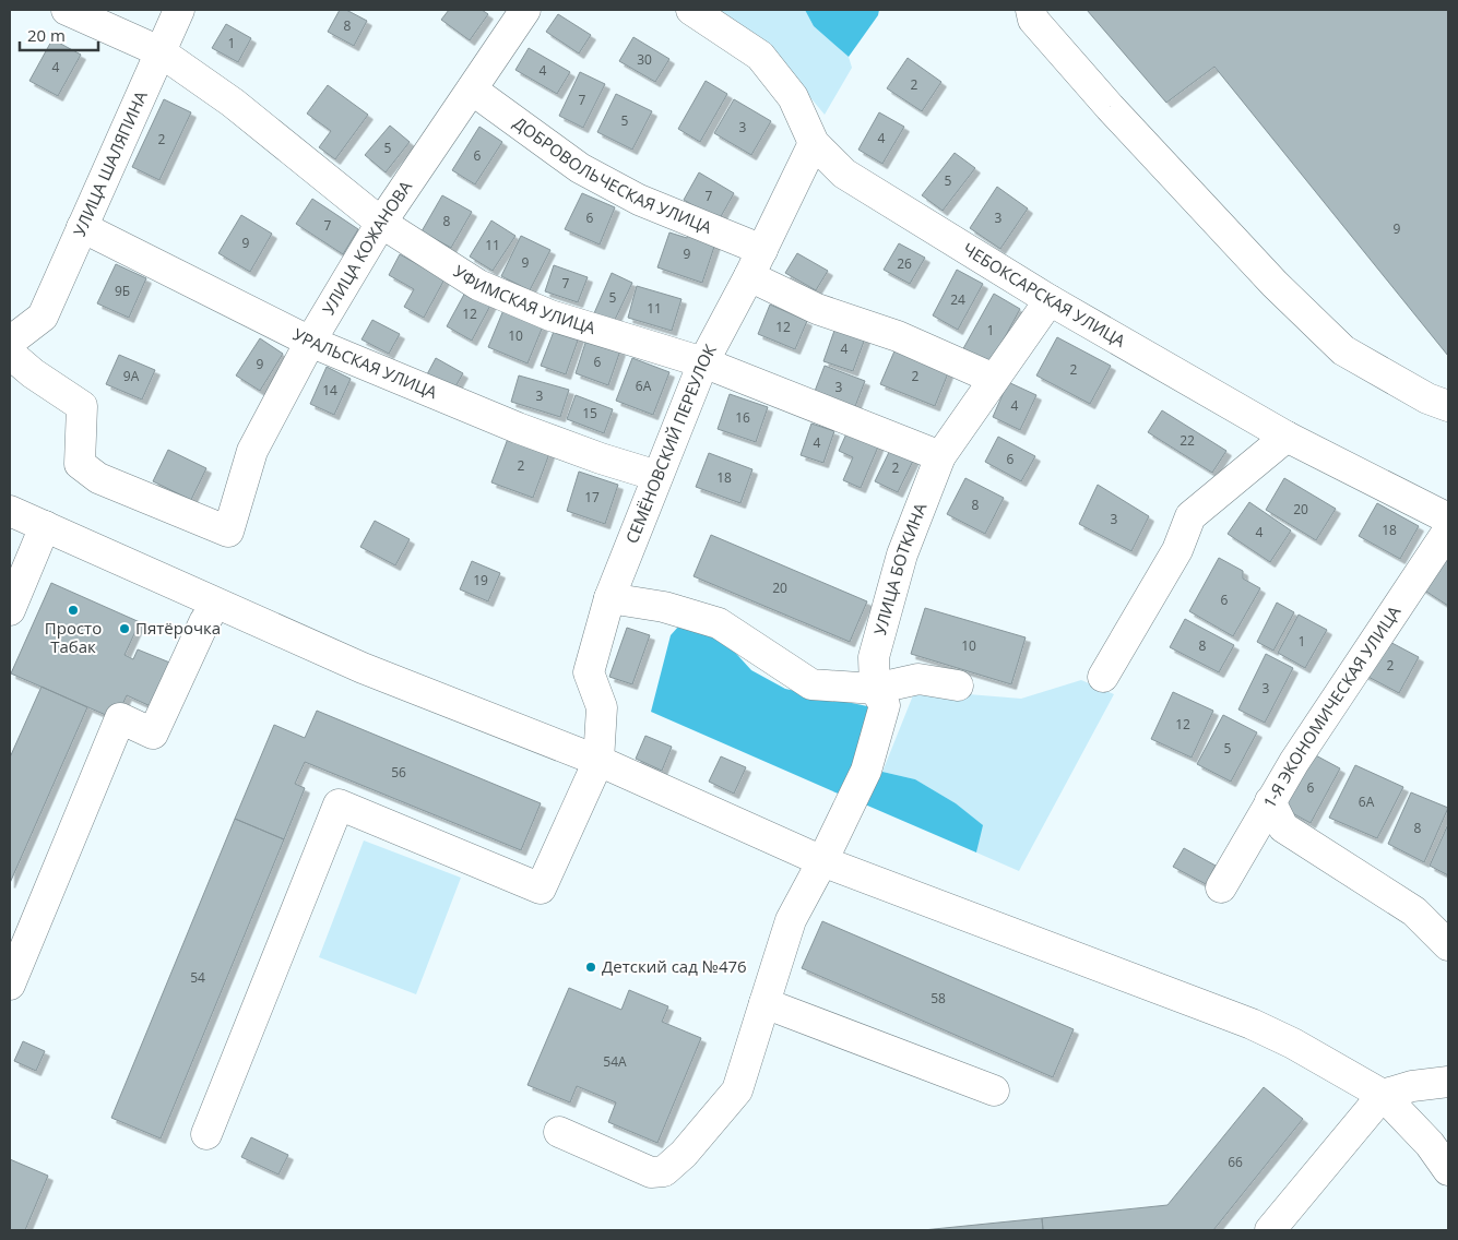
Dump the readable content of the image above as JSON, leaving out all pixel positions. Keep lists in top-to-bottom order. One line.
{"streets":{"street":["УЛИЦА ШАЛЯПИНА","ДОБРОВОЛЬЧЕСКАЯ УЛИЦА","УЛИЦА КОЖАНОВА","ЧЕБОКСАРСКАЯ УЛИЦА","УФИМСКАЯ УЛИЦА","УРАЛЬСКАЯ УЛИЦА","СЕМЁНОВСКИЙ ПЕРЕУЛОК","УЛИЦА БОТКИНА","1-Я ЭКОНОМИЧЕСКАЯ УЛИЦА"]},"crossings":[["УЛИЦА ШАЛЯПИНА","УФИМСКАЯ УЛИЦА"],["УЛИЦА ШАЛЯПИНА","УРАЛЬСКАЯ УЛИЦА"],["ДОБРОВОЛЬЧЕСКАЯ УЛИЦА","УЛИЦА КОЖАНОВА"],["ДОБРОВОЛЬЧЕСКАЯ УЛИЦА","СЕМЁНОВСКИЙ ПЕРЕУЛОК"],["ДОБРОВОЛЬЧЕСКАЯ УЛИЦА","УЛИЦА БОТКИНА"],["УЛИЦА КОЖАНОВА","УФИМСКАЯ УЛИЦА"],["УЛИЦА КОЖАНОВА","УРАЛЬСКАЯ УЛИЦА"],["ЧЕБОКСАРСКАЯ УЛИЦА","СЕМЁНОВСКИЙ ПЕРЕУЛОК"],["ЧЕБОКСАРСКАЯ УЛИЦА","УЛИЦА БОТКИНА"],["УФИМСКАЯ УЛИЦА","СЕМЁНОВСКИЙ ПЕРЕУЛОК"],["УФИМСКАЯ УЛИЦА","УЛИЦА БОТКИНА"],["УРАЛЬСКАЯ УЛИЦА","СЕМЁНОВСКИЙ ПЕРЕУЛОК"]],"places":["Просто Табак","Пятёрочка","Детский сад №476"],"house_numbers":["8","1","30","4","4","2","7","5","3","4","2","5","6","5","7","6","3","8","7","9","9","11","9","9","26","7","9Б","5","24","11","12","12","1","10","4","6","9","2","9А","2","6А","3","14","3","4","15","16","22","4","6","2","2","18","17","8","20","3","18","4","19","20","6","1","10","8","2","3","12","5","56","6","6А","8","54","58","54А","66"],"scale_bar":"20 m"}
